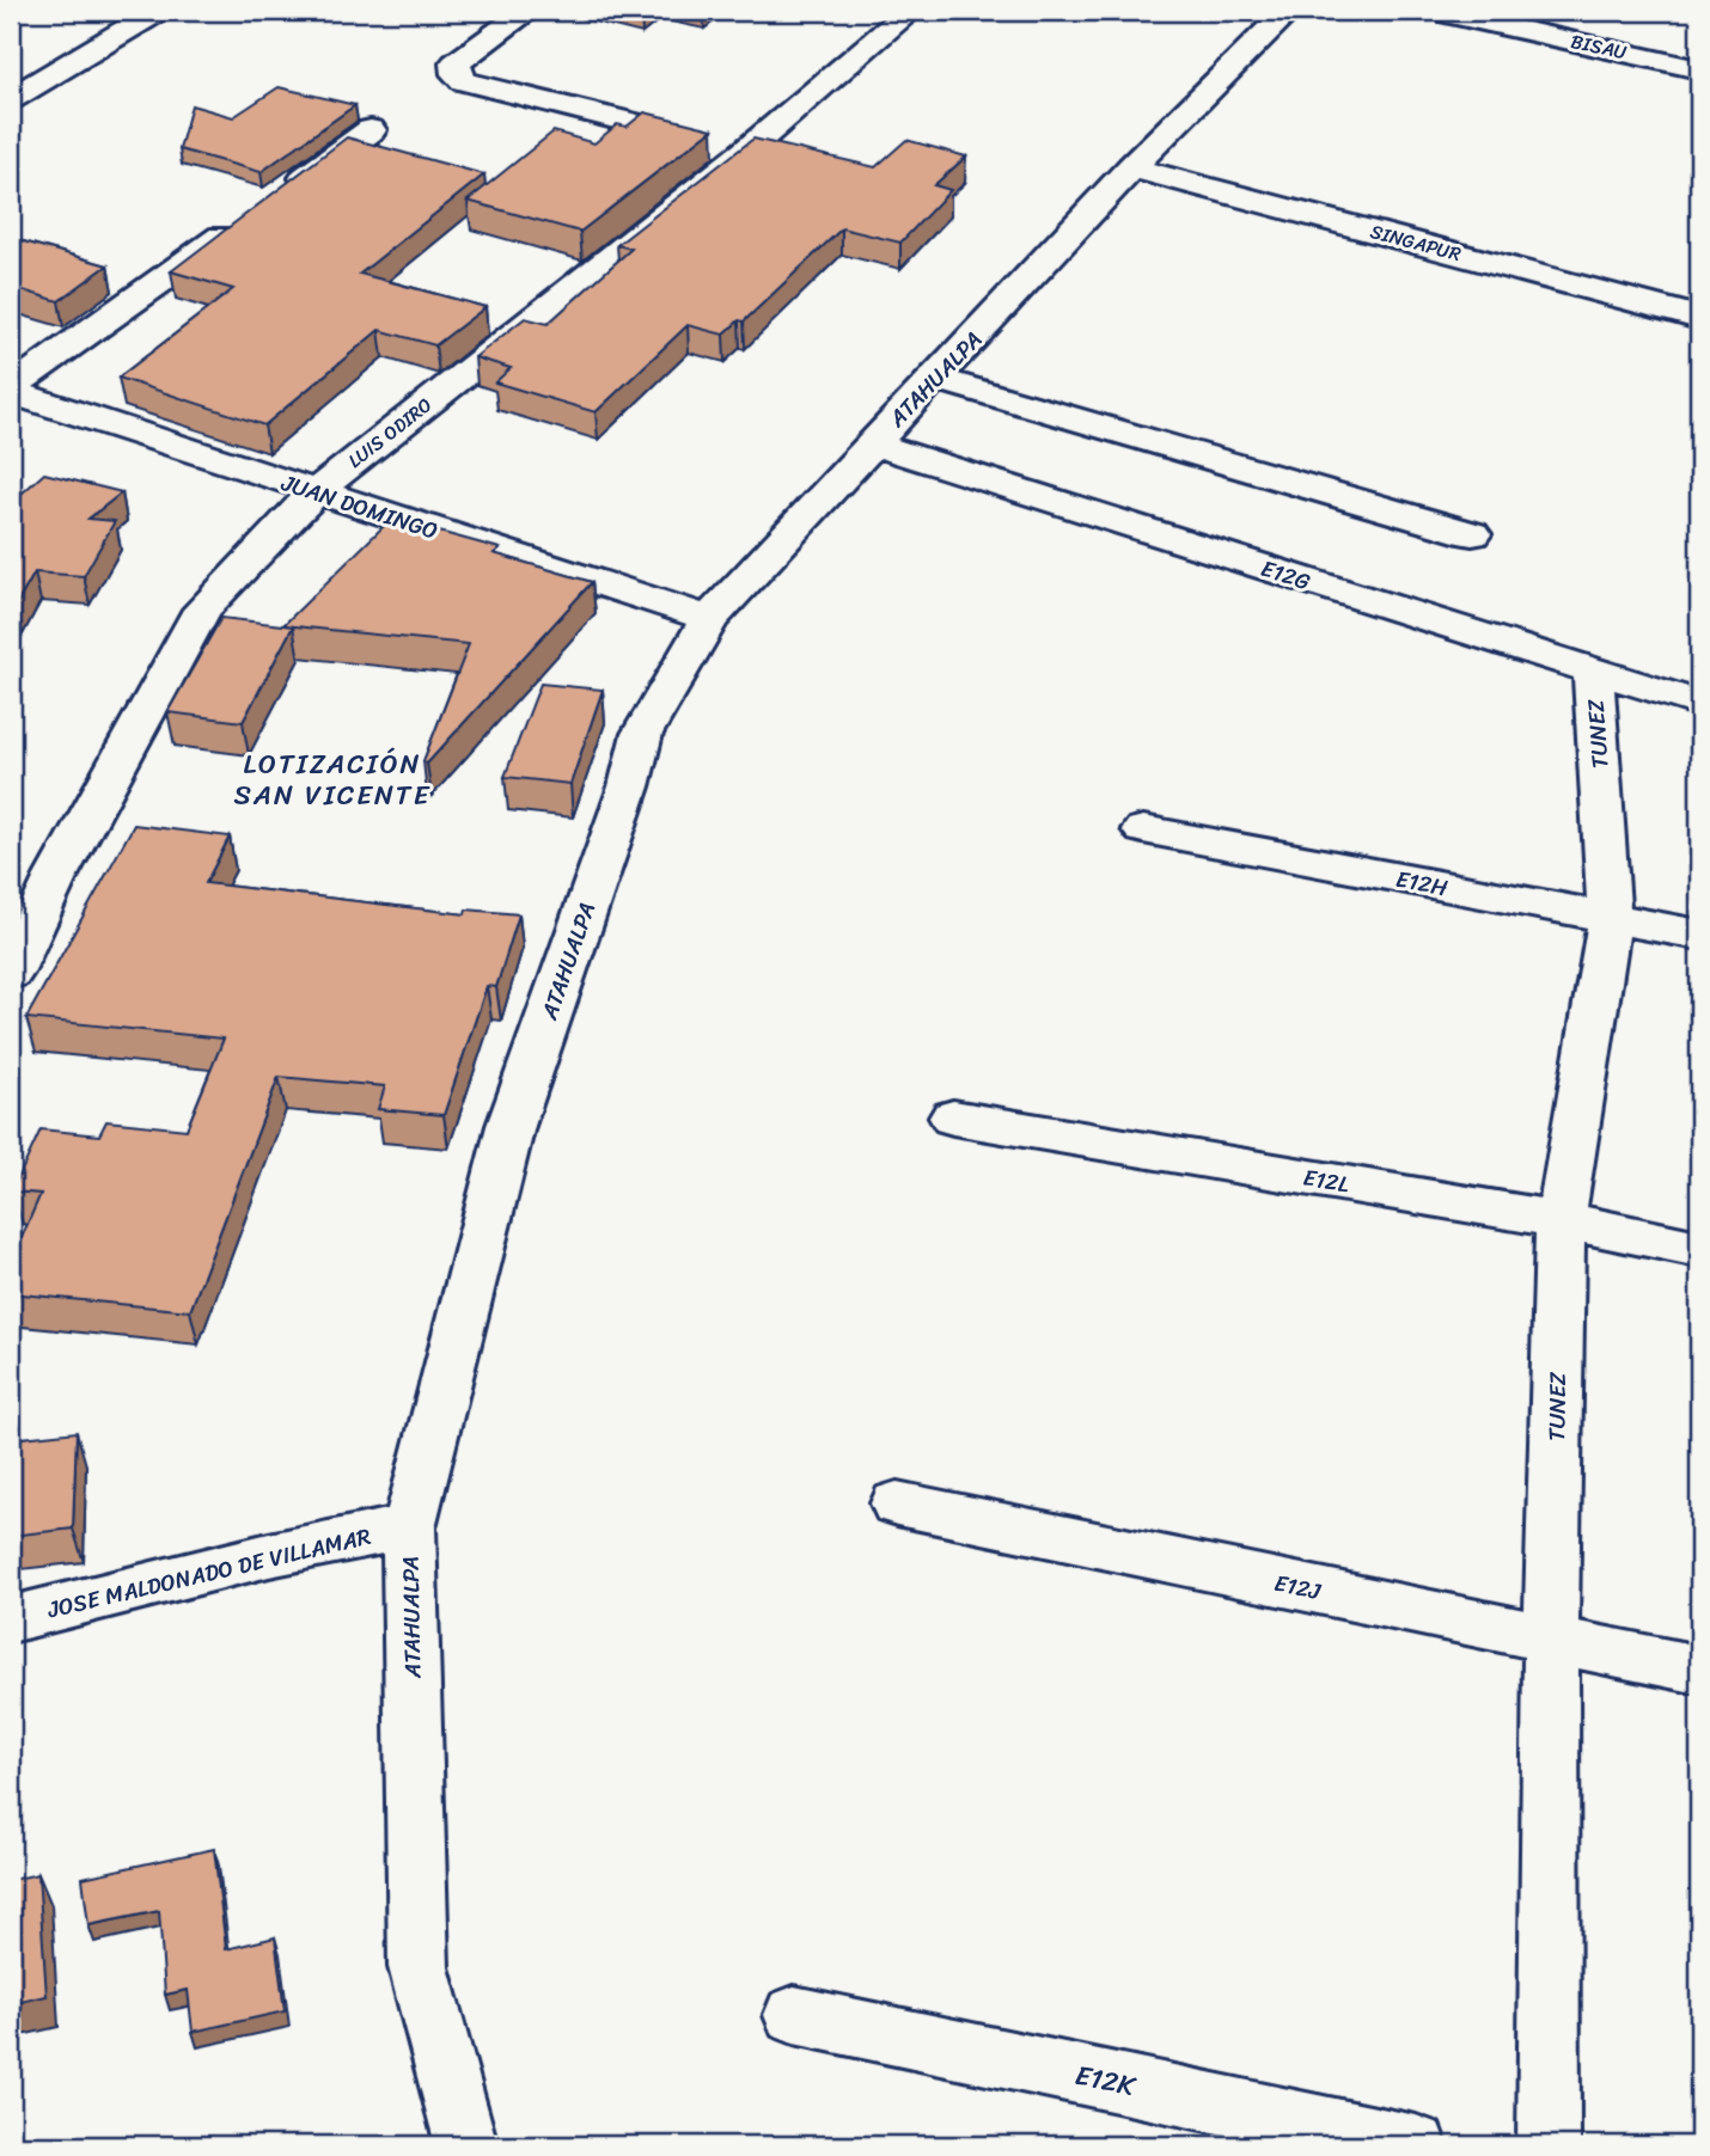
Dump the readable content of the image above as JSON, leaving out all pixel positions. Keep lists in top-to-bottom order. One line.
{"streets":{"street":["BISAU","SINGAPUR","ATAHUALPA","LUIS ODIRO","JUAN DOMINGO","E12G","TUNEZ","E12H","E12L","JOSE MALDONADO DE VILLAMAR","E12J","E12K"]},"crossings":[["SINGAPUR","ATAHUALPA"],["ATAHUALPA","JUAN DOMINGO"],["ATAHUALPA","E12G"],["ATAHUALPA","JOSE MALDONADO DE VILLAMAR"],["LUIS ODIRO","JUAN DOMINGO"],["E12G","TUNEZ"],["TUNEZ","E12H"],["TUNEZ","E12L"],["TUNEZ","E12J"]],"districts":["LOTIZACIÓN SAN VICENTE"]}
